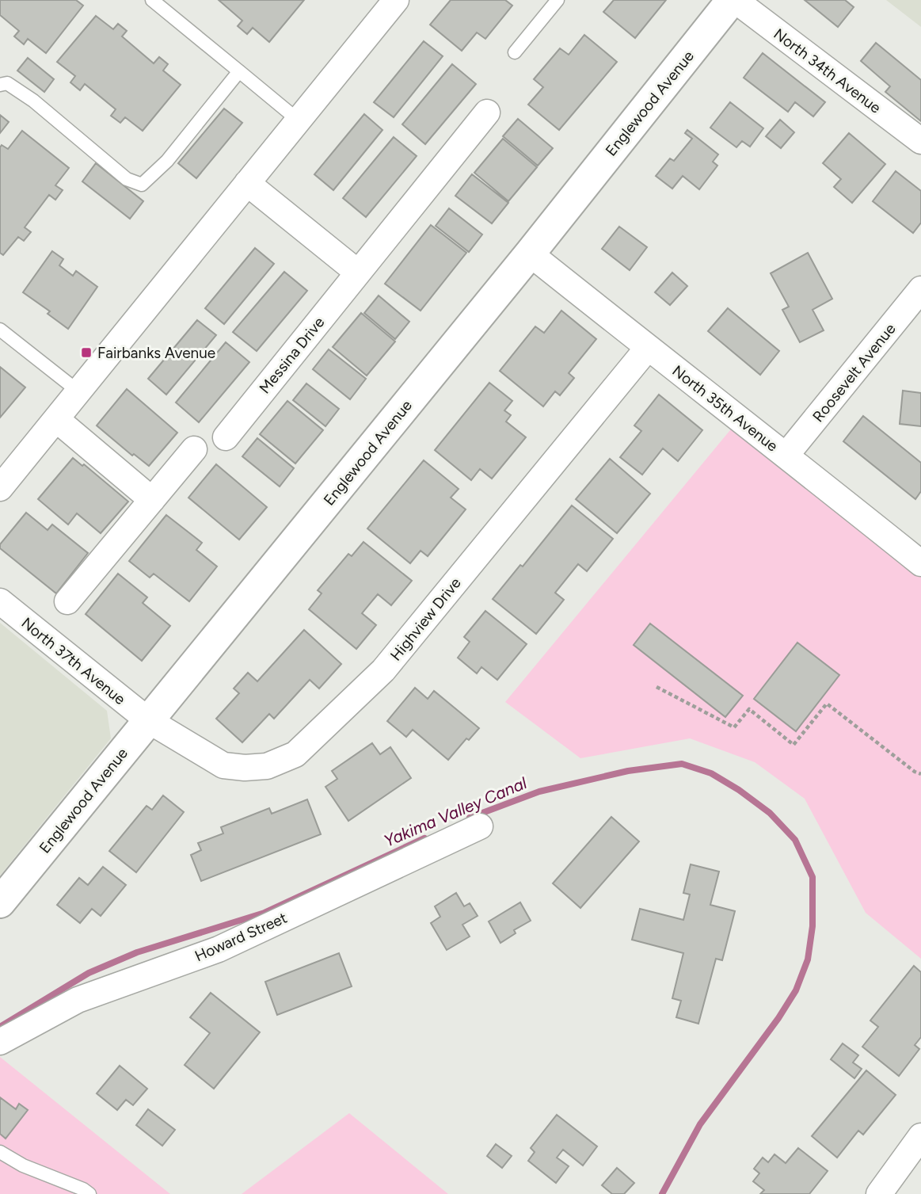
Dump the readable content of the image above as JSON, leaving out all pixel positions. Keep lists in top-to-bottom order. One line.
{"streets":{"street":["North 34th Avenue","Englewood Avenue","Messina Drive","Roosevelt Avenue","North 35th Avenue","Highview Drive","North 37th Avenue","Howard Street"]},"crossings":[["North 34th Avenue","Englewood Avenue"],["Englewood Avenue","North 35th Avenue"],["Englewood Avenue","Highview Drive"],["Englewood Avenue","North 37th Avenue"],["Roosevelt Avenue","North 35th Avenue"],["North 35th Avenue","Highview Drive"],["Highview Drive","North 37th Avenue"]],"water":["Yakima Valley Canal"],"places":{"transit":["Fairbanks Avenue"]}}
